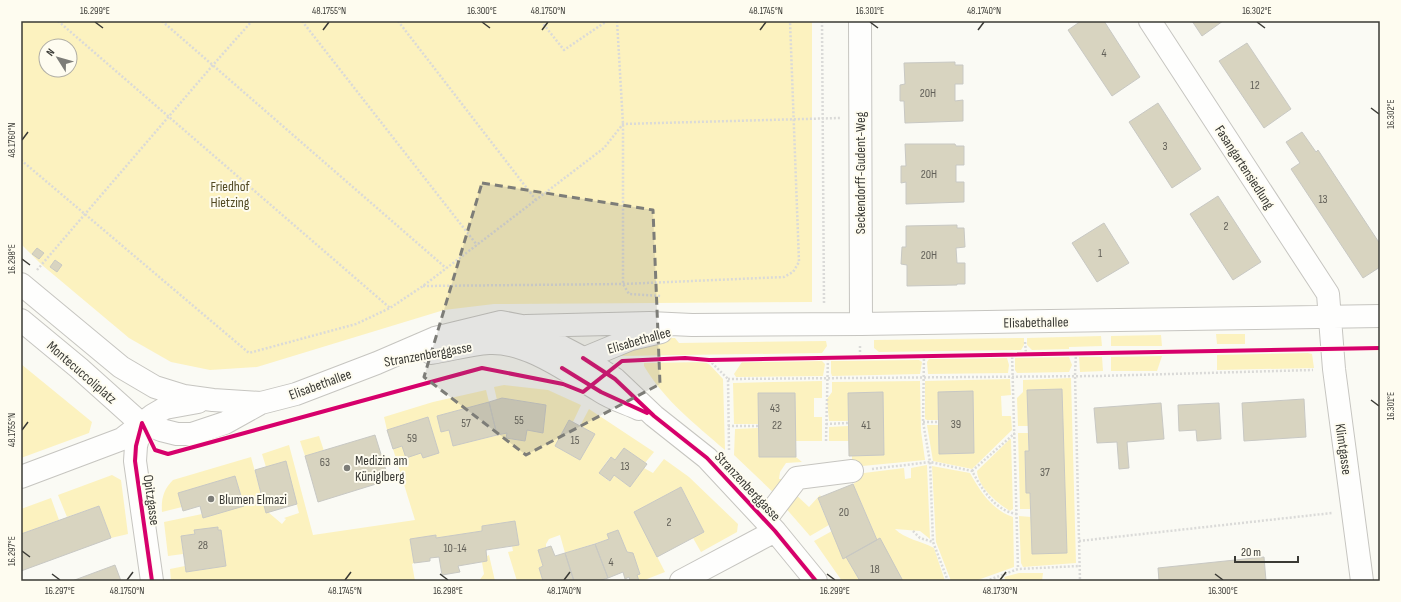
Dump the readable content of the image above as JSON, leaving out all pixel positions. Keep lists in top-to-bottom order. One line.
{"streets":{"street":["Fasangartensiedlung","Seckendorff-Gudent-Weg","Elisabethallee","Stranzenberggasse","Montecuccoliplatz","Klimtgasse","Opitzgasse"]},"crossings":[["Fasangartensiedlung","Elisabethallee"],["Fasangartensiedlung","Klimtgasse"],["Seckendorff-Gudent-Weg","Elisabethallee"],["Elisabethallee","Stranzenberggasse"],["Elisabethallee","Montecuccoliplatz"],["Elisabethallee","Klimtgasse"],["Elisabethallee","Opitzgasse"],["Montecuccoliplatz","Opitzgasse"]],"parks":["Friedhof Hietzing"],"places":["Medizin am Küniglberg","Blumen Elmazi"],"house_numbers":["4","12","20H","3","20H","13","2","1","20H","43","55","57","39","22","41","59","15","63","13","37","20","2","28","10-14","4","18"],"scale_bar":"20 m","north":"top left","coordinates":["16.299°E","48.1755°N","16.300°E","48.1750°N","48.1745°N","16.301°E","48.1740°N","16.302°E","48.1760°N","16.298°E","16.297°E","48.1730°N"]}
